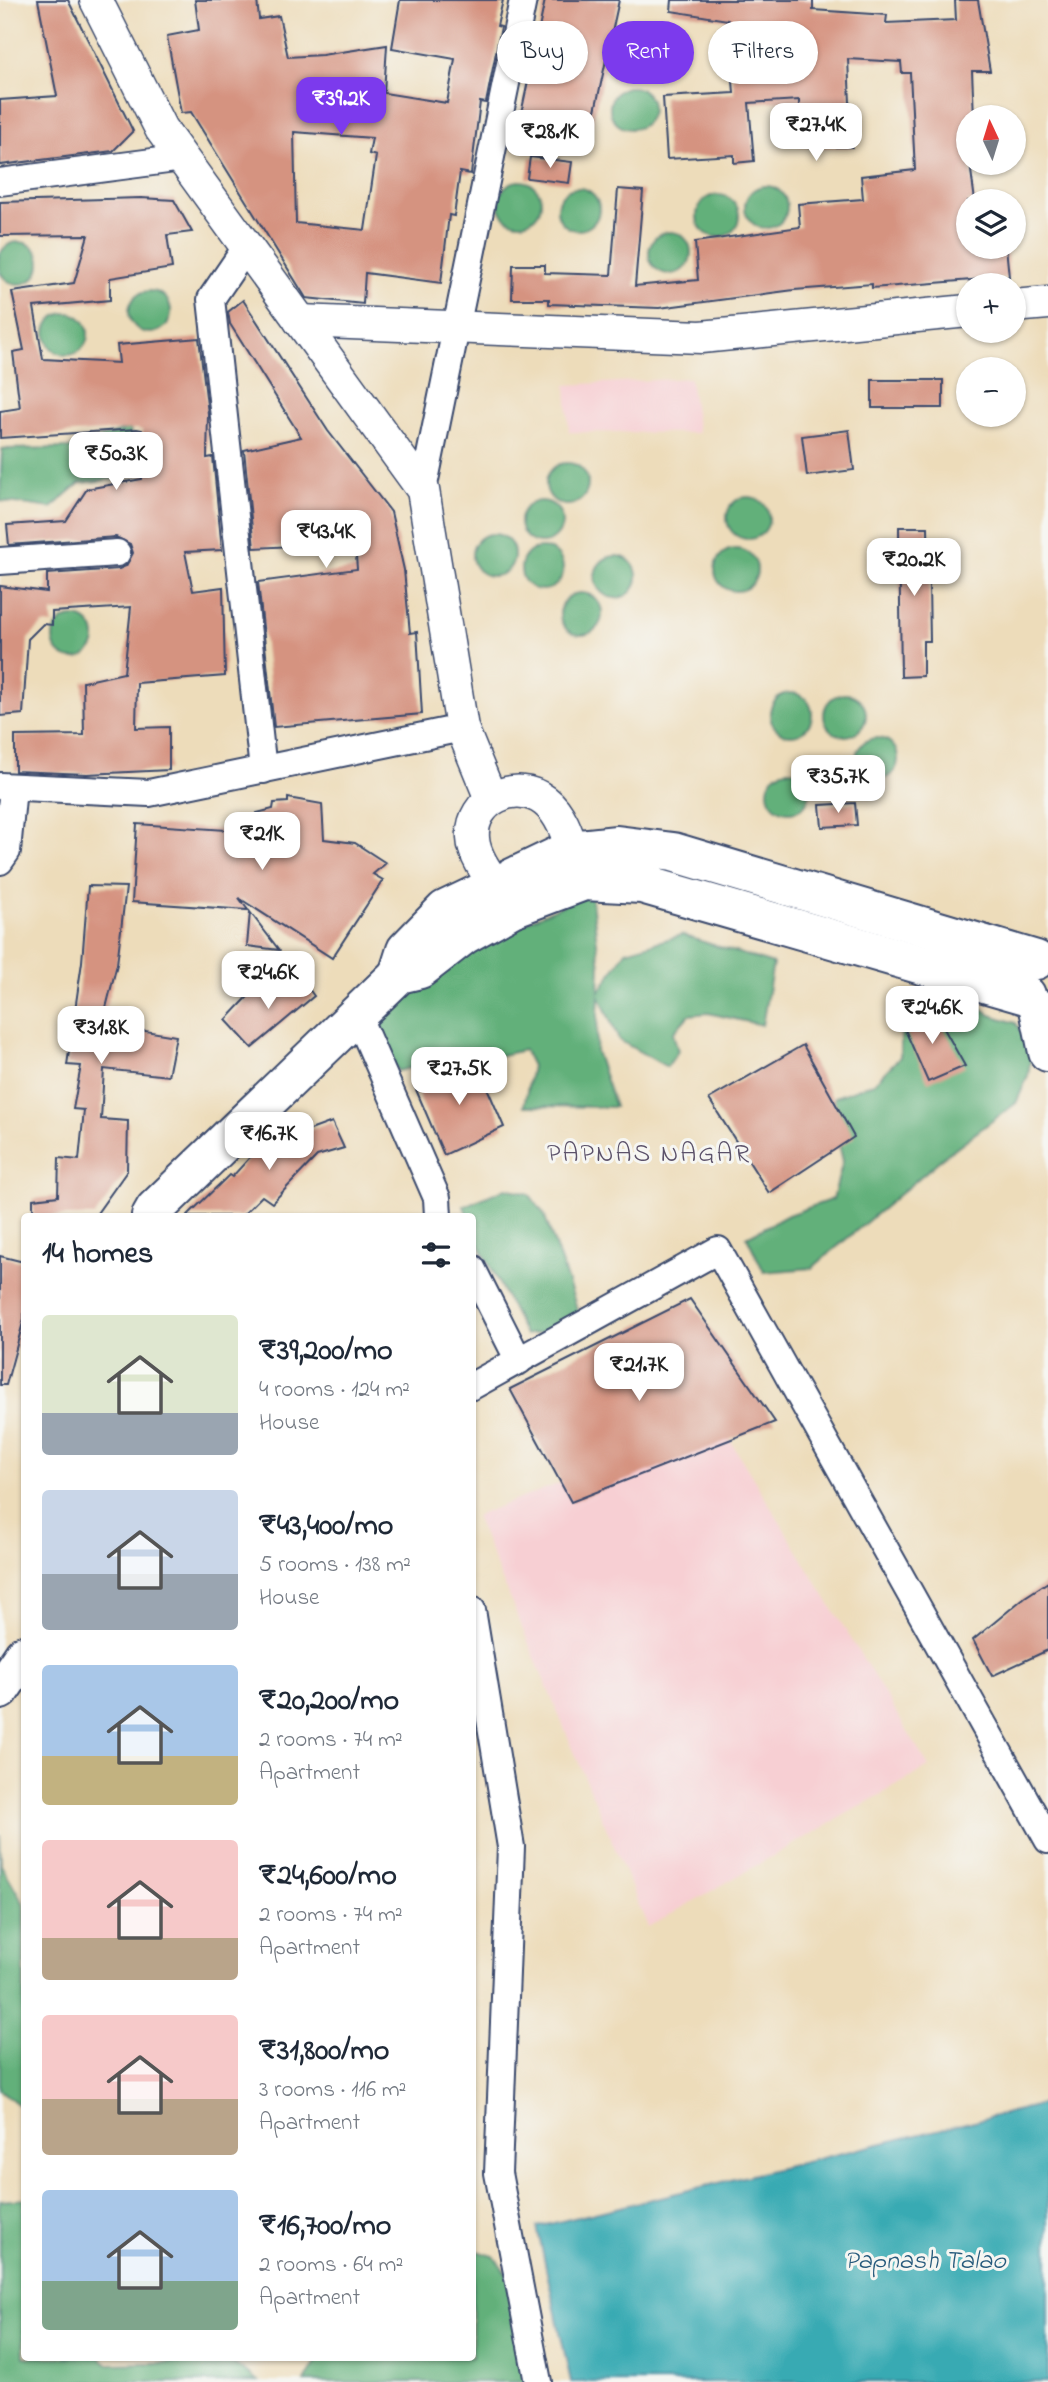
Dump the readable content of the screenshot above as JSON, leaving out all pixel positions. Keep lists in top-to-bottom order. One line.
{"districts":["PAPNAS NAGAR"],"water":["Papnash Talao"],"north":"top","page":{"chip":["Buy","Rent","Filters"],"price":["₹39.2K","₹27.4K","₹28.1K","₹50.3K","₹43.4K","₹20.2K","₹35.7K","₹21K","₹24.6K","₹24.6K","₹31.8K","₹27.5K","₹16.7K","₹21.7K"],"map_buttons":["+","−"],"heading":"14 homes","list":[{"name":"₹39,200/mo","note":"4 rooms · 124 m² · House"},{"name":"₹43,400/mo","note":"5 rooms · 138 m² · House"},{"name":"₹20,200/mo","note":"2 rooms · 74 m² · Apartment"},{"name":"₹24,600/mo","note":"2 rooms · 74 m² · Apartment"},{"name":"₹31,800/mo","note":"3 rooms · 116 m² · Apartment"},{"name":"₹16,700/mo","note":"2 rooms · 64 m² · Apartment"}]}}
